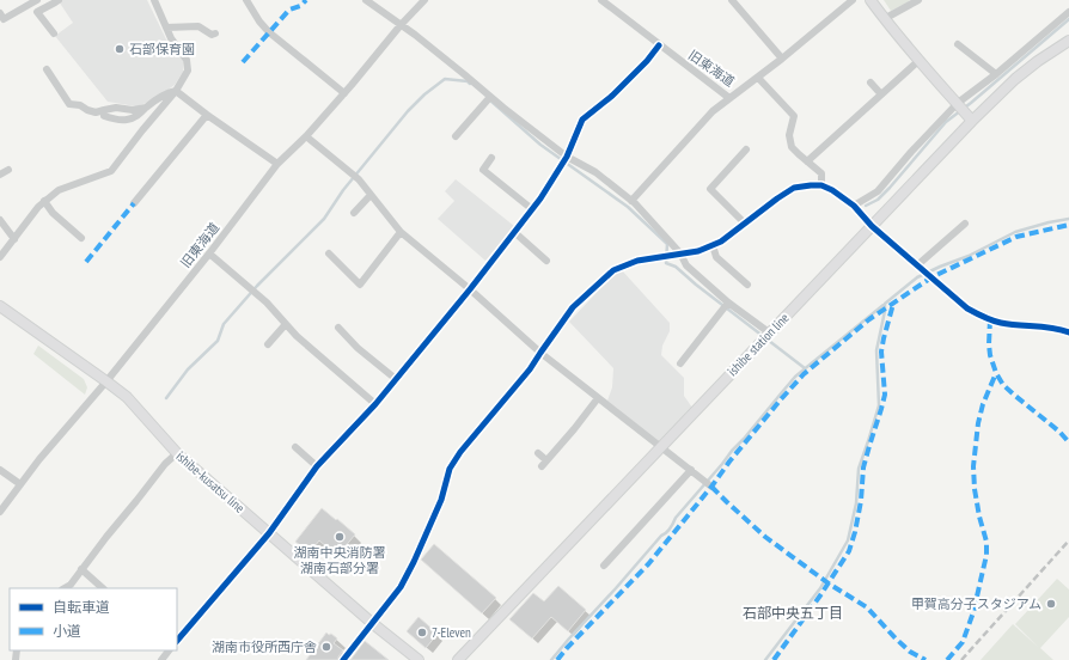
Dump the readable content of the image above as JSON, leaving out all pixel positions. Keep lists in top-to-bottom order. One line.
{"streets":{"main road":["ishibe station line","ishibe-kusatsu line"],"street":["旧東海道"]},"crossings":[["旧東海道","ishibe-kusatsu line"]],"districts":["石部中央五丁目"],"places":["石部保育園","湖南中央消防署 湖南石部分署","甲賀高分子スタジアム","7-Eleven","湖南市役所西庁舎"],"legend":["自転車道","小道"]}
